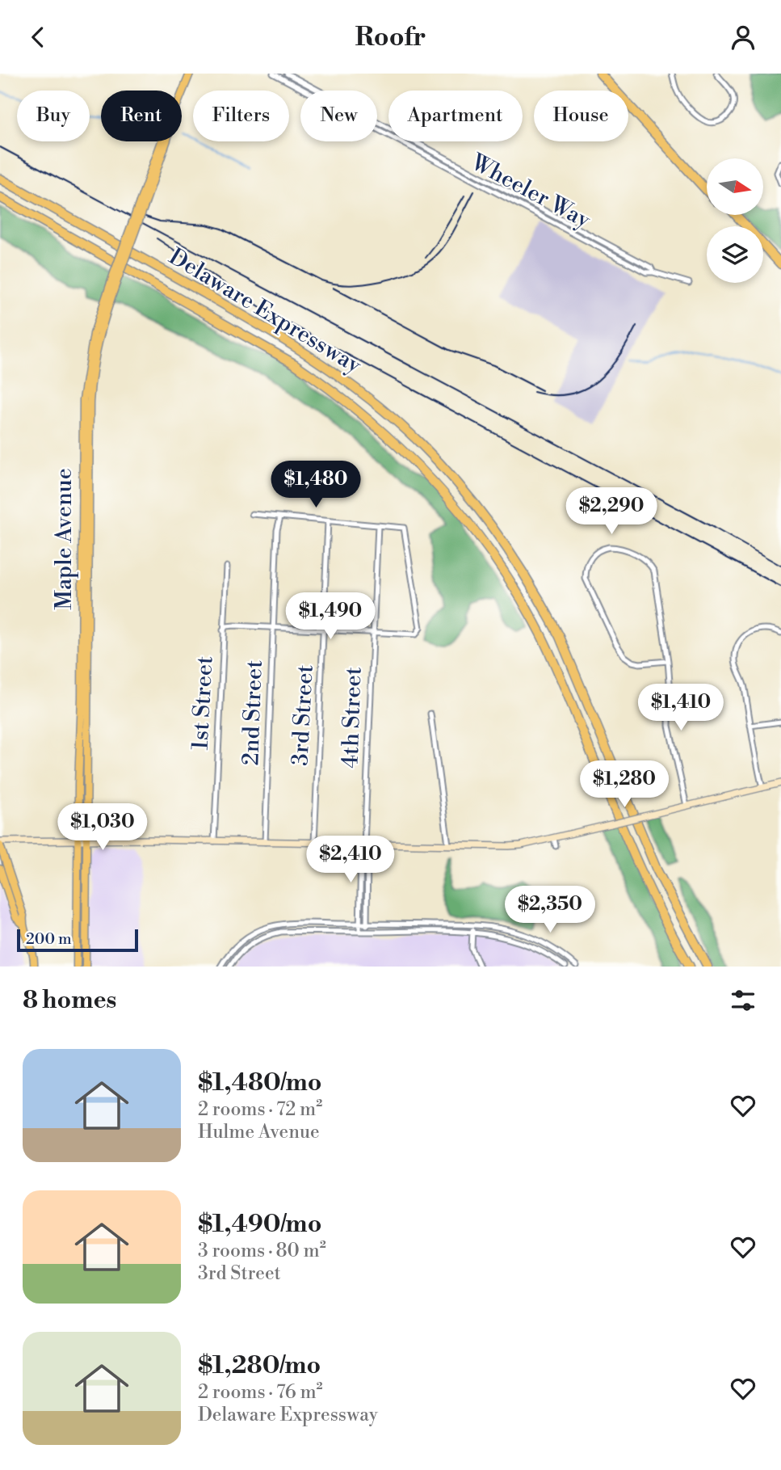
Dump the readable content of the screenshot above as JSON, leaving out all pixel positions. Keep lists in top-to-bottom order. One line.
{"streets":{"highway":["Delaware Expressway"],"main road":["Maple Avenue"],"street":["Wheeler Way","1st Street","2nd Street","3rd Street","4th Street"]},"scale_bar":"200 m","north":"right","page":{"header":"Roofr","chip":["Buy","Rent","Filters","New","Apartment","House"],"price":["$1,480","$2,290","$1,490","$1,410","$1,280","$1,030","$2,410","$2,350"],"scale":"200 m","heading":"8 homes","list":[{"name":"$1,480/mo","note":"2 rooms · 72 m² · Hulme Avenue"},{"name":"$1,490/mo","note":"3 rooms · 80 m² · 3rd Street"},{"name":"$1,280/mo","note":"2 rooms · 76 m² · Delaware Expressway"}]}}
